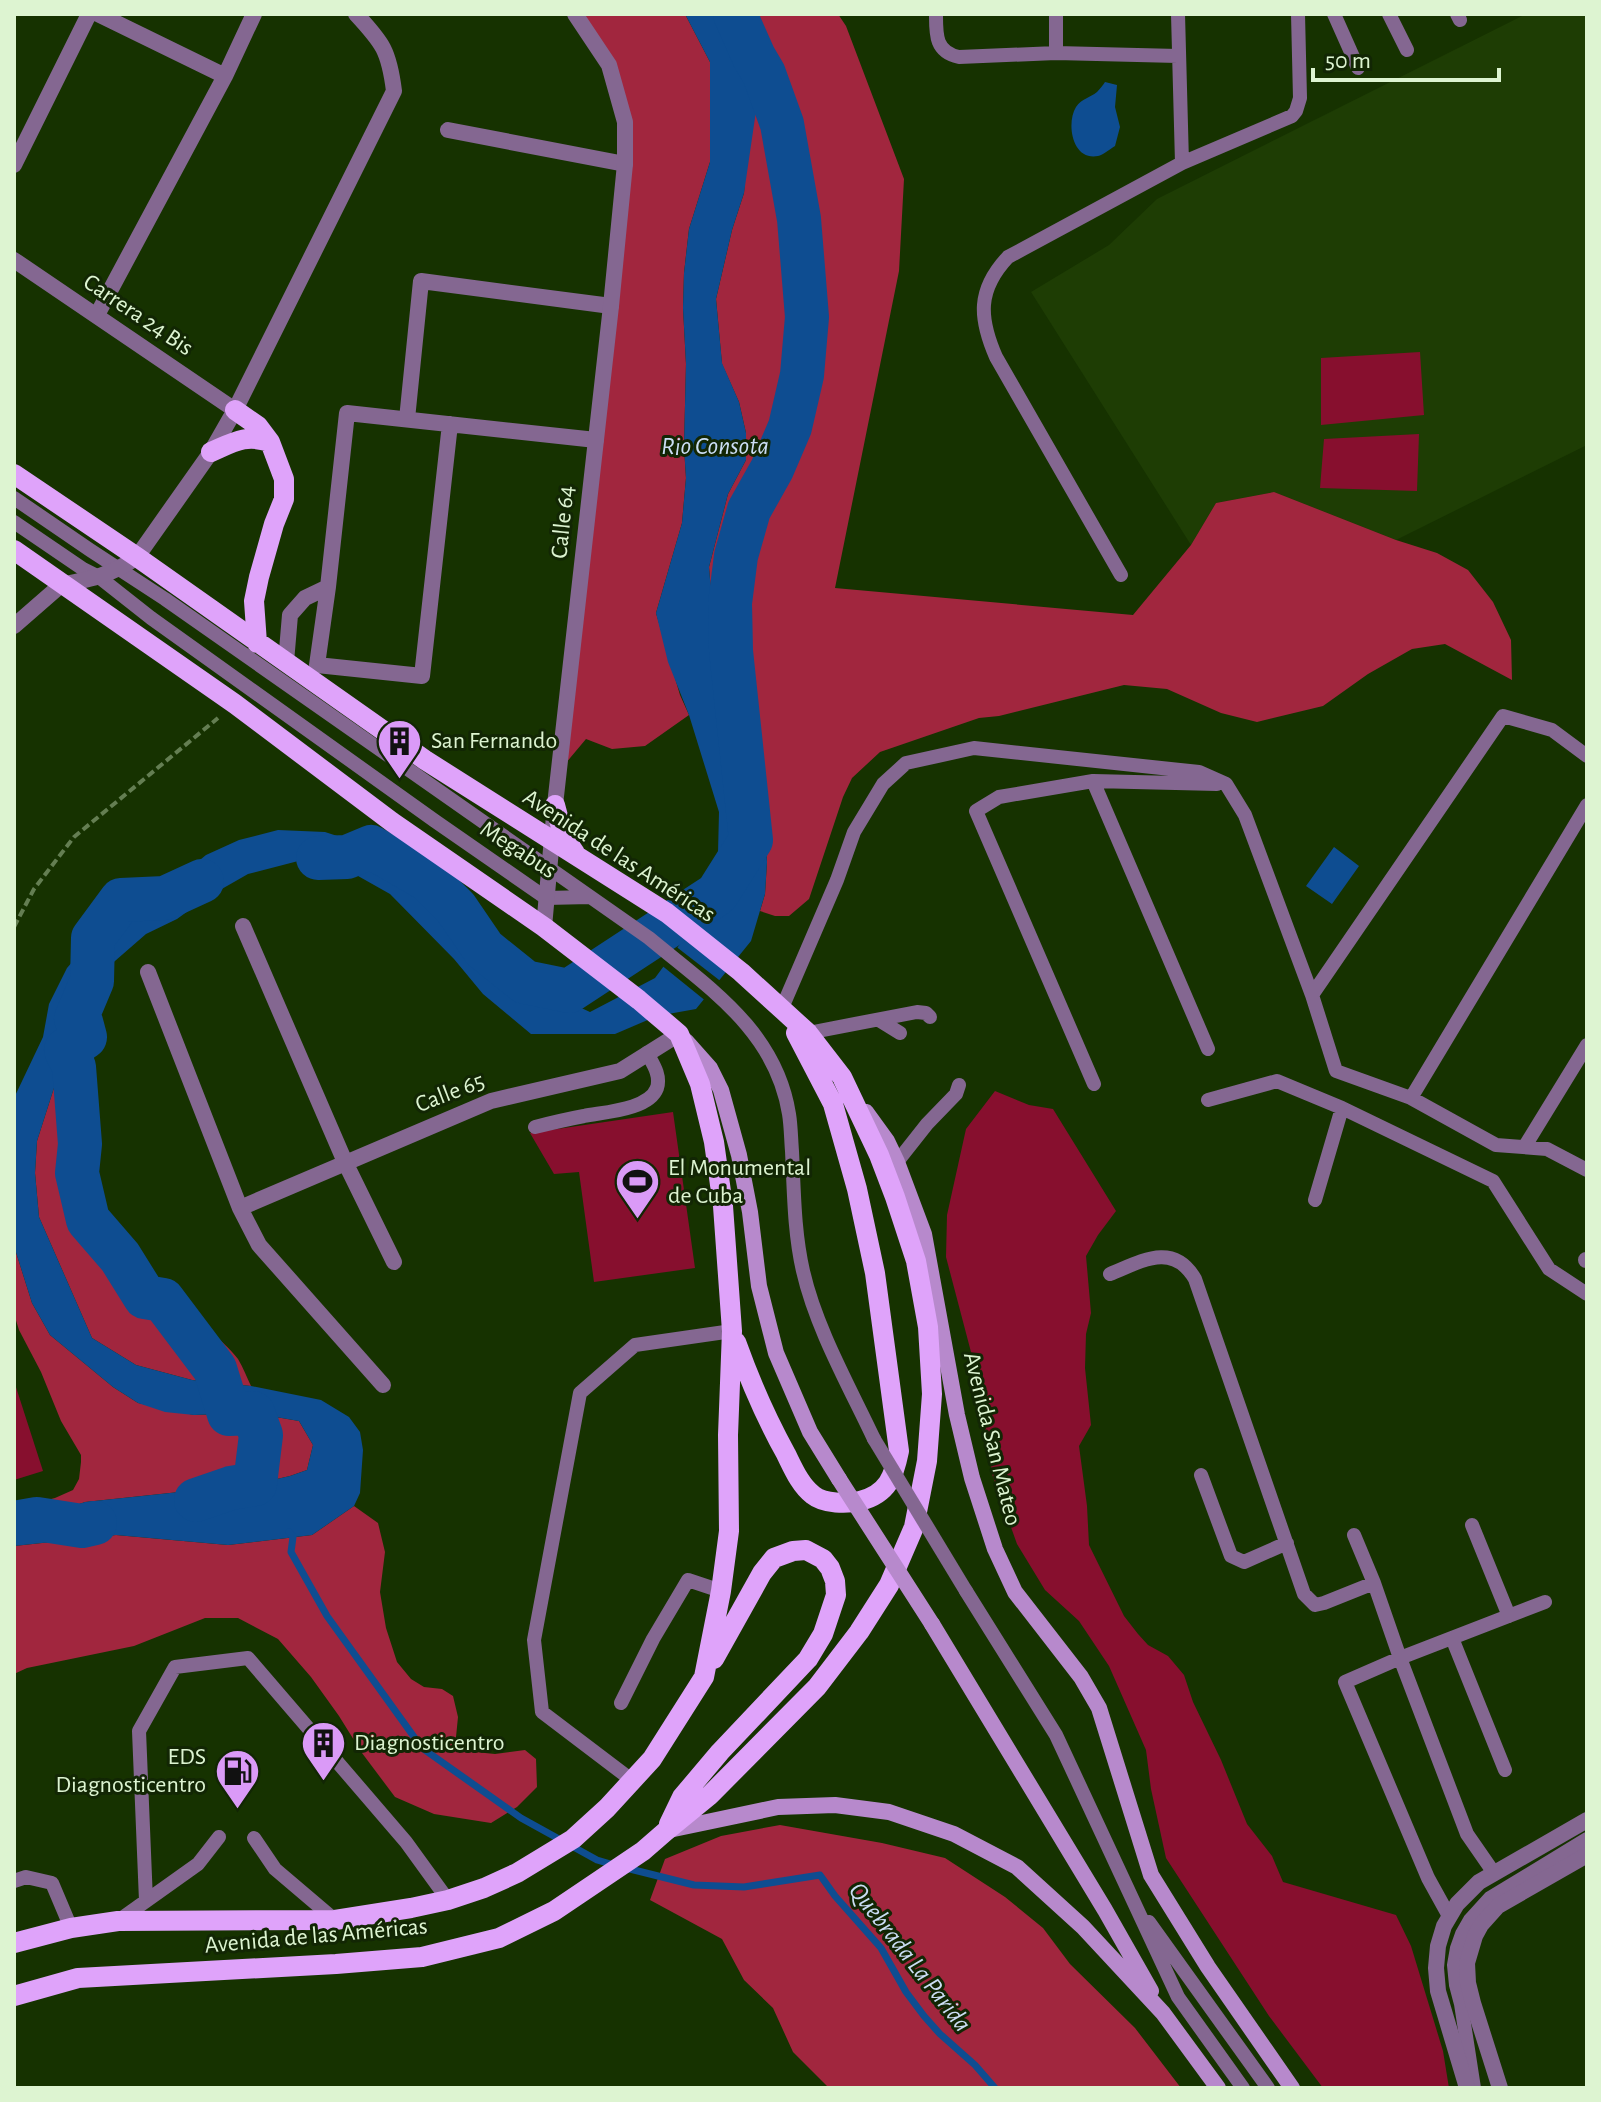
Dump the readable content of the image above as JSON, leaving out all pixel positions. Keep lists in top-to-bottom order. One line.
{"streets":{"main road":["Avenida de las Américas","Avenida San Mateo"],"street":["Carrera 24 Bis","Calle 64","Calle 65"],"lane":["Megabus"]},"crossings":[["Calle 64","Megabus"],["Calle 64","Avenida de las Américas"],["Avenida de las Américas","Calle 65"],["Avenida de las Américas","Avenida San Mateo"]],"water":["Rio Consota","Quebrada La Parida"],"places":{"building":["San Fernando","Diagnosticentro"],"sports":["El Monumental de Cuba"],"fuel station":["EDS Diagnosticentro"]},"scale_bar":"50 m"}
